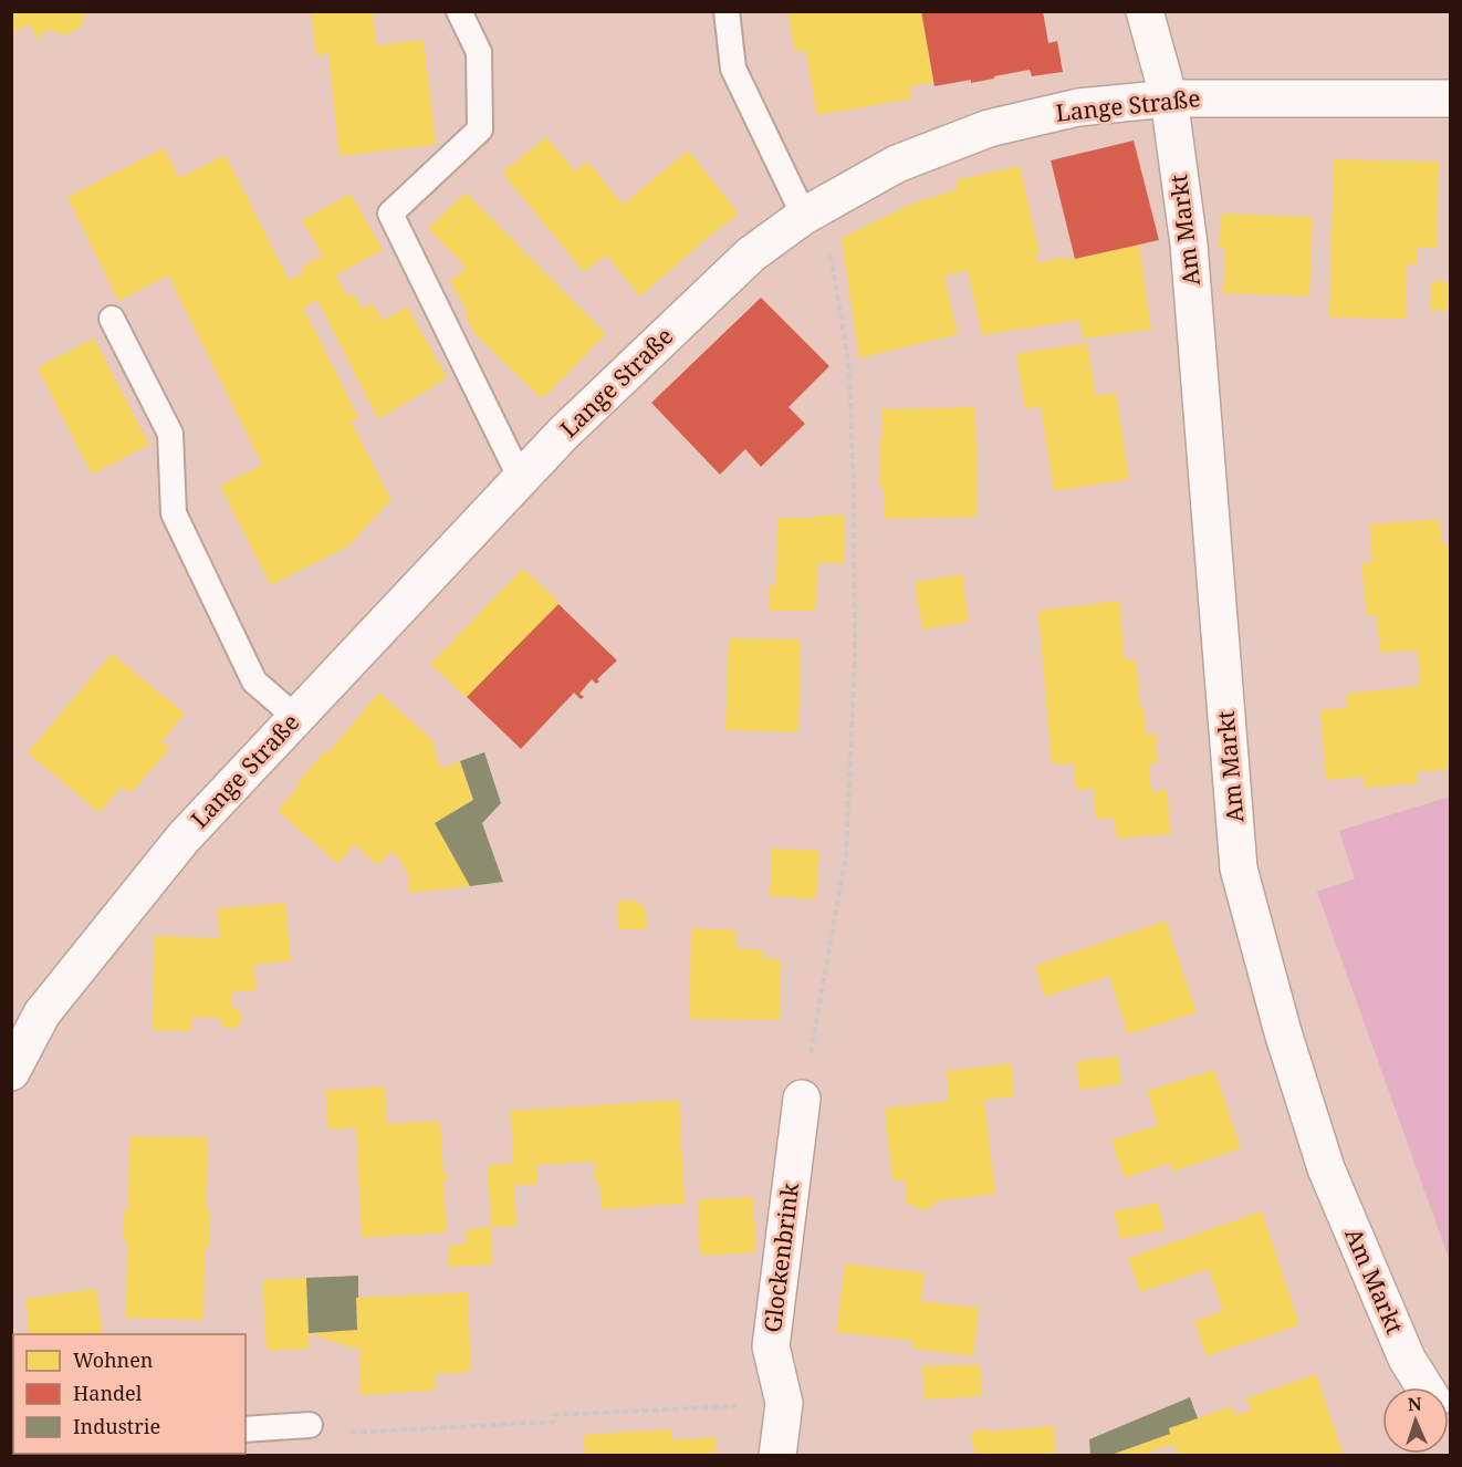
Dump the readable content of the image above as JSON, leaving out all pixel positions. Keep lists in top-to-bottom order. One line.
{"streets":{"street":["Lange Straße","Am Markt","Glockenbrink"]},"crossings":[["Lange Straße","Am Markt"]],"legend":["Wohnen","Handel","Industrie"],"north":"top"}
